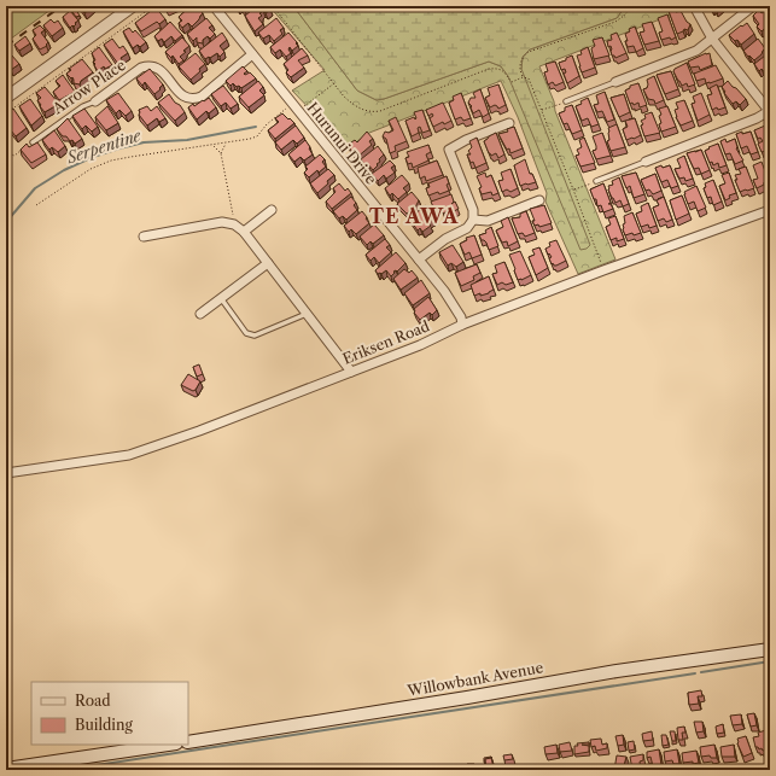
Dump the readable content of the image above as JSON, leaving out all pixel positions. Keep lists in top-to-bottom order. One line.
{"streets":{"main road":["Willowbank Avenue"],"street":["Arrow Place","Hurunui Drive","Eriksen Road"]},"crossings":[["Arrow Place","Hurunui Drive"],["Hurunui Drive","Eriksen Road"]],"districts":["TE AWA"],"water":["Serpentine"],"legend":["Road","Building"]}
